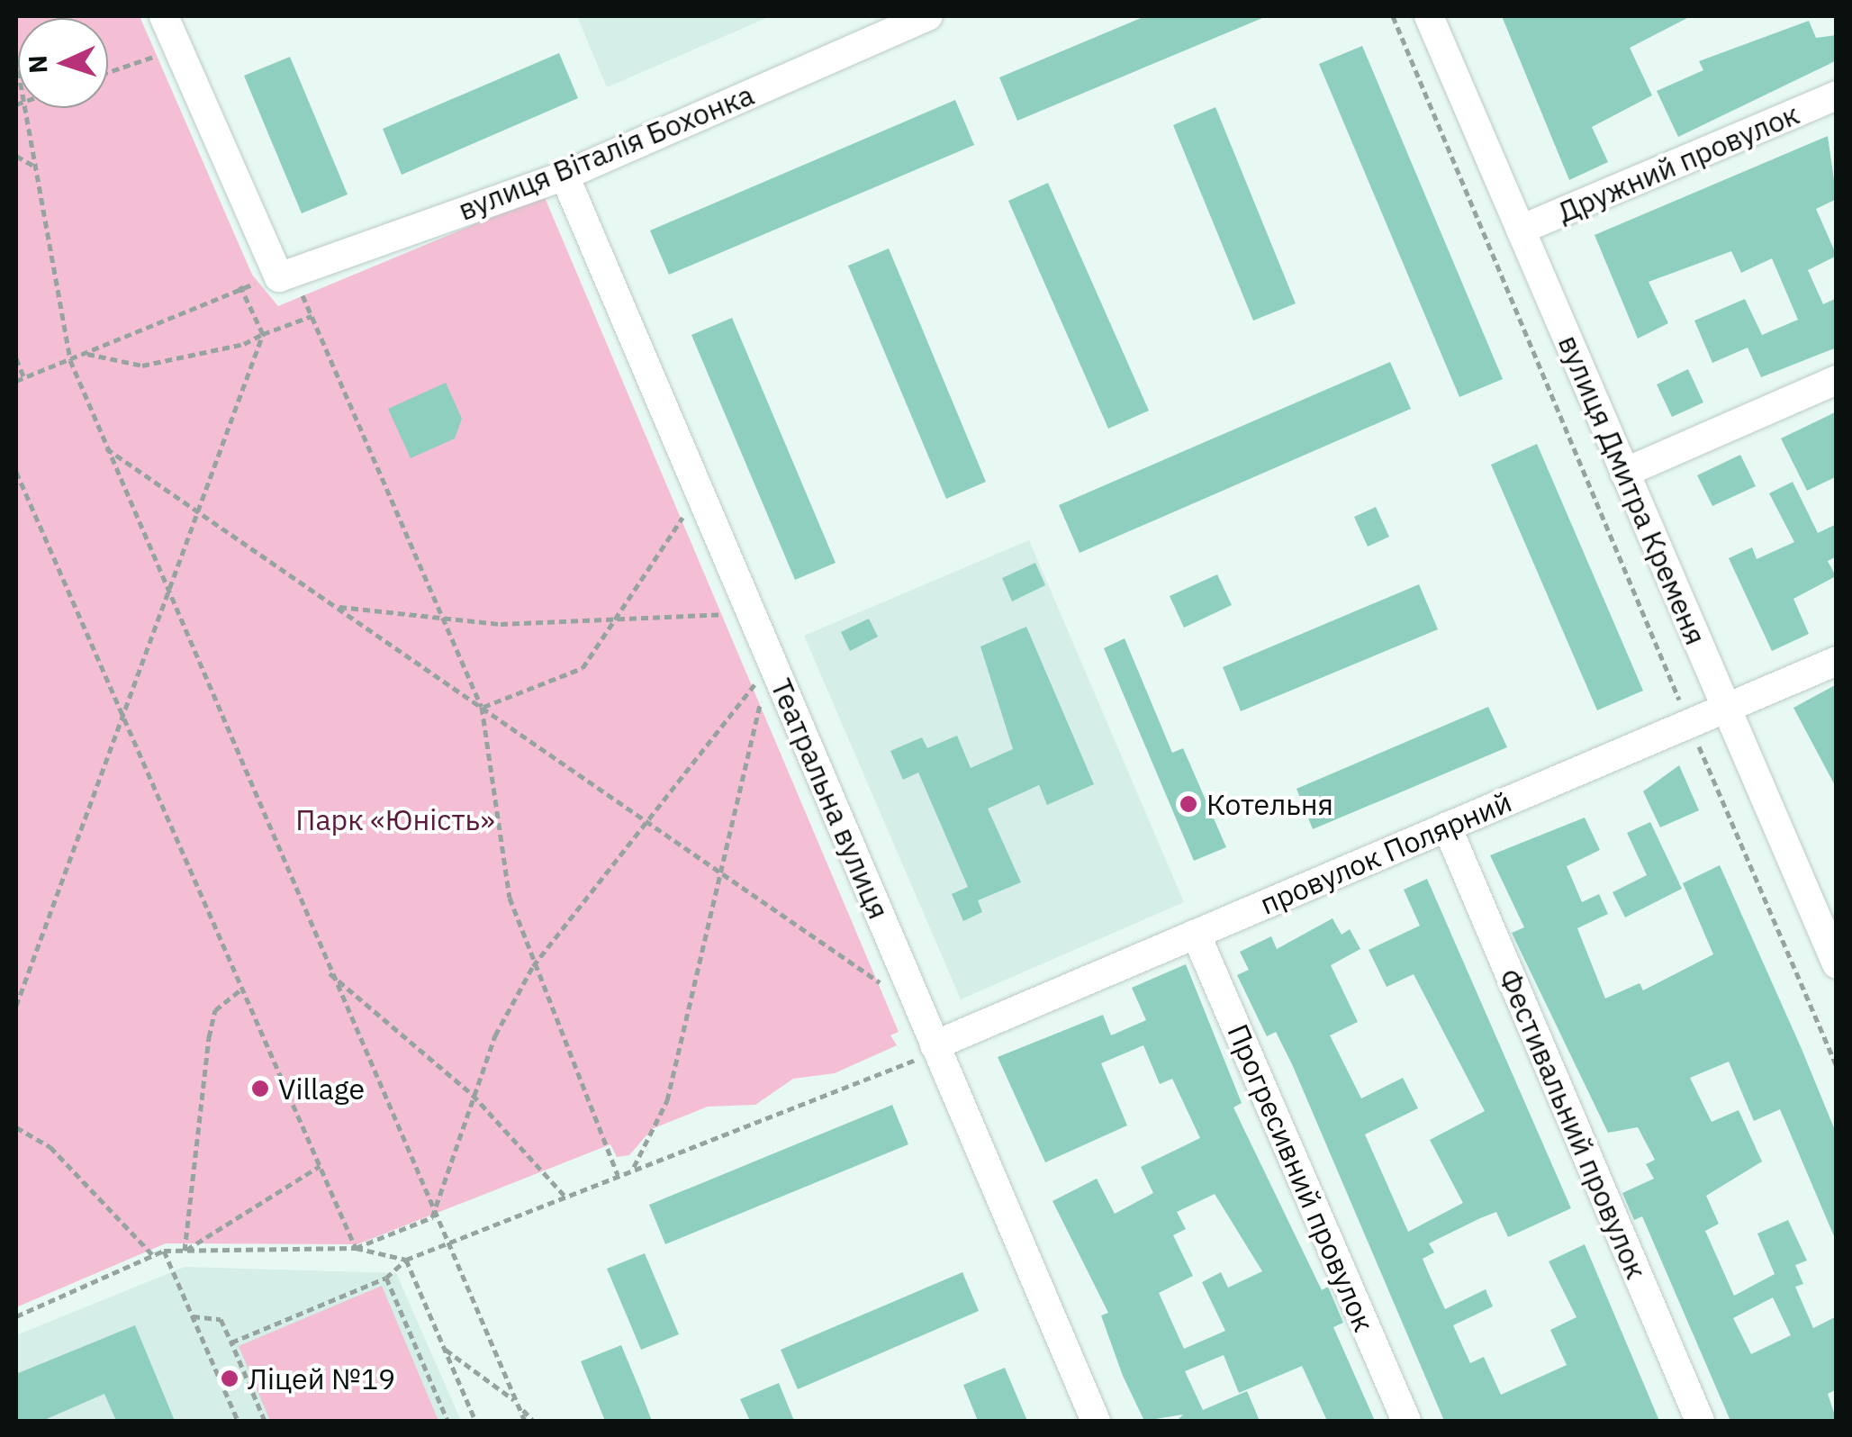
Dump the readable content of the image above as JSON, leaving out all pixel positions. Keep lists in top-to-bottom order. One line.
{"streets":{"street":["вулиця Віталія Бохонка","Дружний провулок","вулиця Дмитра Кременя","Театральна вулиця","провулок Полярний","Фестивальний провулок","Прогресивний провулок"]},"crossings":[["вулиця Віталія Бохонка","Театральна вулиця"],["Дружний провулок","вулиця Дмитра Кременя"],["вулиця Дмитра Кременя","провулок Полярний"],["Театральна вулиця","провулок Полярний"],["провулок Полярний","Фестивальний провулок"],["провулок Полярний","Прогресивний провулок"]],"parks":["Парк «Юність»"],"places":["Котельня","Village","Ліцей №19"],"north":"left"}
